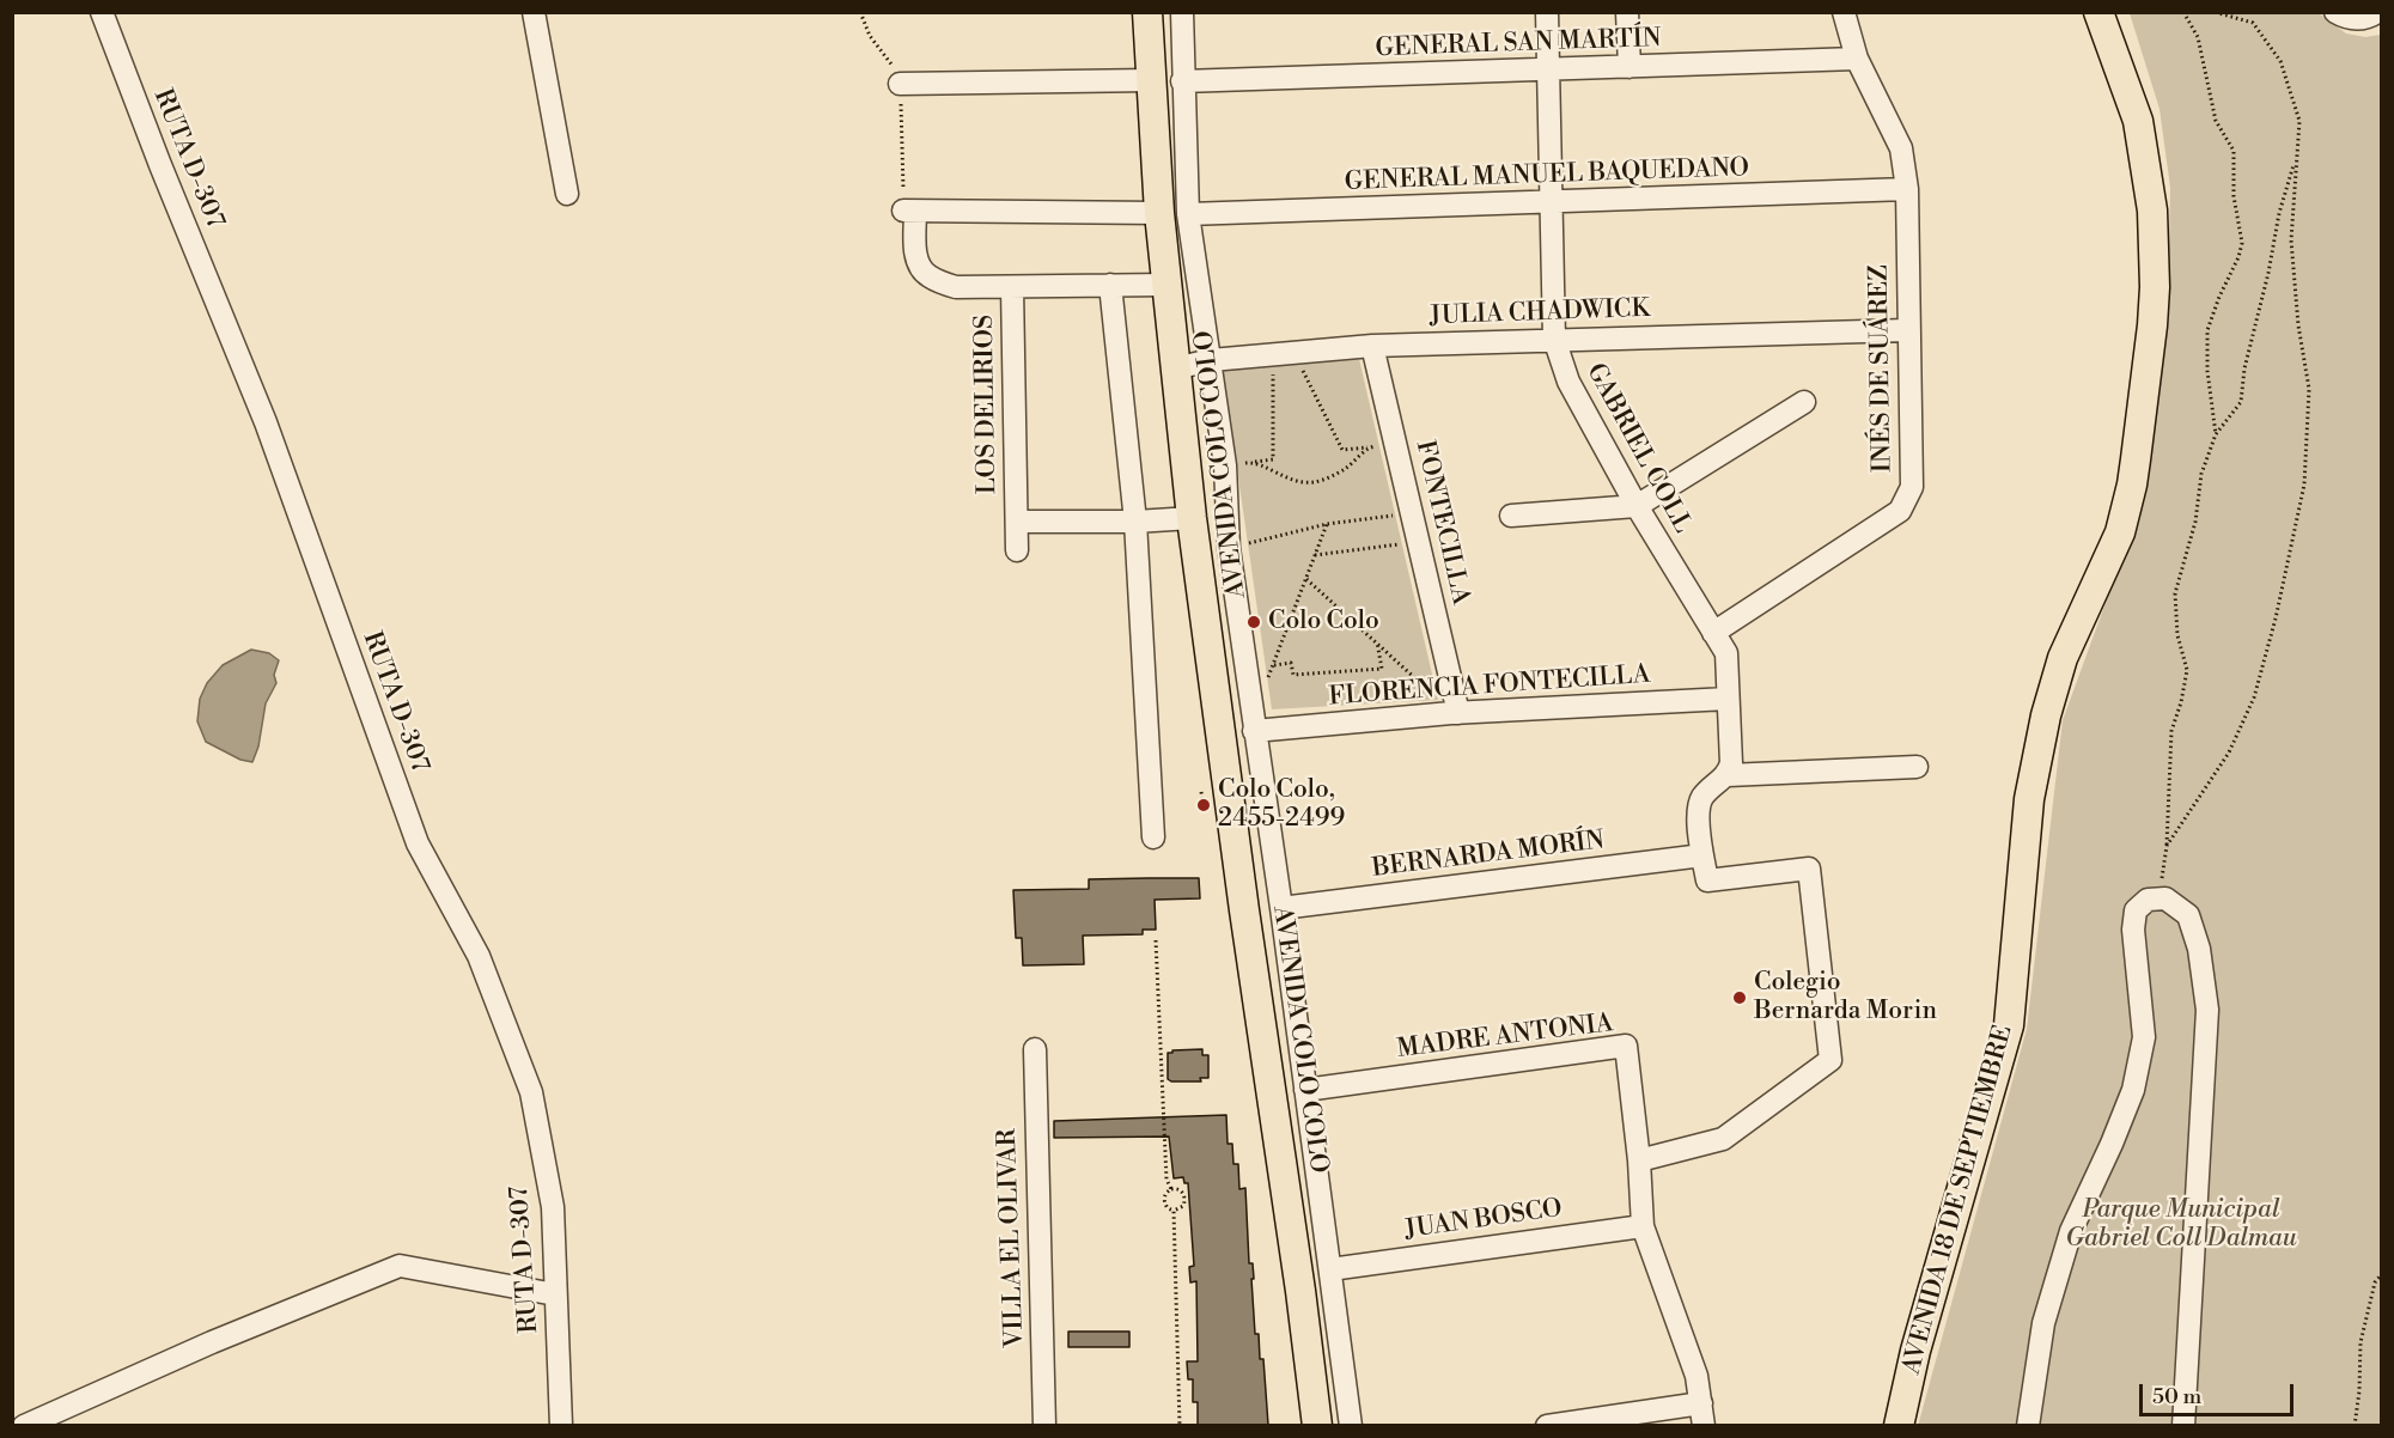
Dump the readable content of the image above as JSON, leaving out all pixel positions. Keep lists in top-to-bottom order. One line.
{"streets":{"main road":["AVENIDA COLO COLO","AVENIDA 18 DE SEPTIEMBRE"],"street":["GENERAL SAN MARTÍN","RUTA D-307","GENERAL MANUEL BAQUEDANO","JULIA CHADWICK","INÉS DE SUÁREZ","LOS DELIRIOS","GABRIEL COLL","FONTECILLA","FLORENCIA FONTECILLA","BERNARDA MORÍN","MADRE ANTONIA","JUAN BOSCO","VILLA EL OLIVAR"]},"crossings":[["GENERAL SAN MARTÍN","INÉS DE SUÁREZ"],["GENERAL SAN MARTÍN","GABRIEL COLL"],["GENERAL SAN MARTÍN","AVENIDA COLO COLO"],["GENERAL MANUEL BAQUEDANO","INÉS DE SUÁREZ"],["GENERAL MANUEL BAQUEDANO","GABRIEL COLL"],["GENERAL MANUEL BAQUEDANO","AVENIDA COLO COLO"],["JULIA CHADWICK","INÉS DE SUÁREZ"],["JULIA CHADWICK","GABRIEL COLL"],["JULIA CHADWICK","AVENIDA COLO COLO"],["JULIA CHADWICK","FONTECILLA"],["INÉS DE SUÁREZ","GABRIEL COLL"],["LOS DELIRIOS","AVENIDA COLO COLO"],["GABRIEL COLL","FLORENCIA FONTECILLA"],["AVENIDA COLO COLO","FLORENCIA FONTECILLA"],["AVENIDA COLO COLO","BERNARDA MORÍN"],["AVENIDA COLO COLO","MADRE ANTONIA"],["AVENIDA COLO COLO","JUAN BOSCO"],["FONTECILLA","FLORENCIA FONTECILLA"],["MADRE ANTONIA","JUAN BOSCO"]],"parks":["Parque Municipal Gabriel Coll Dalmau"],"places":["Colo Colo","Colo Colo, 2455-2499","Colegio Bernarda Morin"],"scale_bar":"50 m"}
